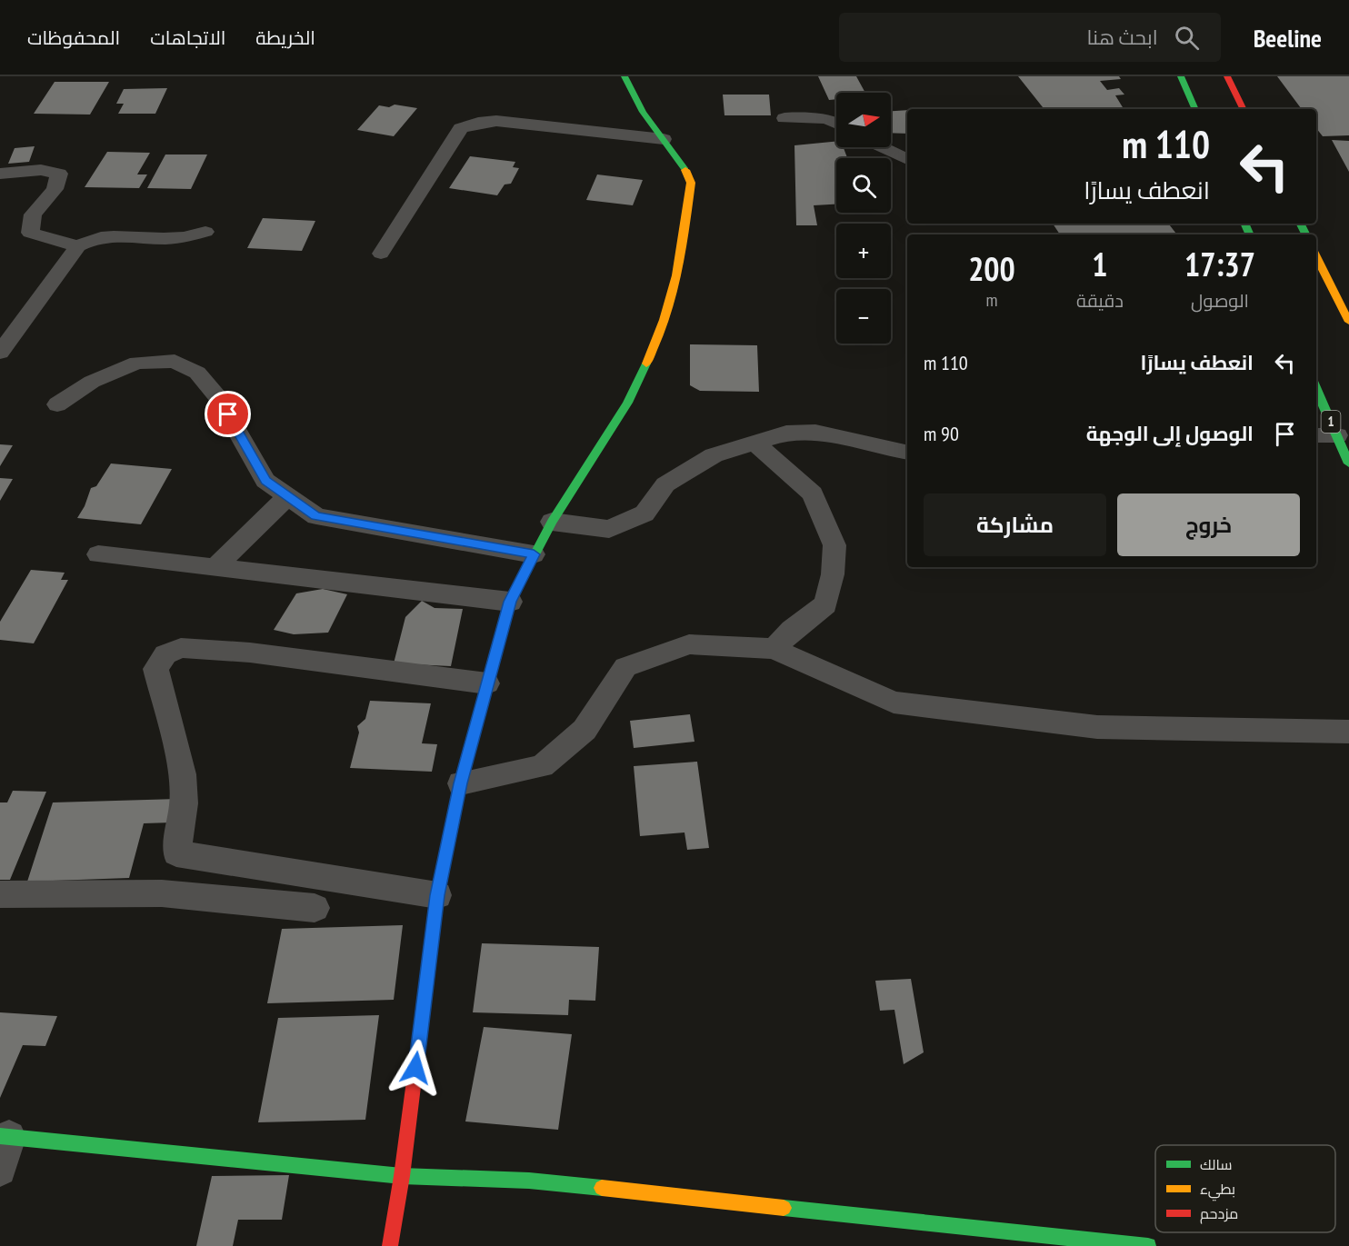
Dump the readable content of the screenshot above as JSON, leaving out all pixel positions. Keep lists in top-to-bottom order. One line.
{"streets":{"main road":["1"]},"legend":["سالك","بطيء","مزدحم"],"north":"right","page":{"header":"Beeline","search":"ابحث هنا","nav":["الخريطة","الاتجاهات","المحفوظات"],"map_buttons":["+","−"],"turn":["110 m","انعطف يسارًا"],"eta":["17:37","الوصول","1","دقيقة","200","m"],"list":[{"name":"انعطف يسارًا","value":"110 m"},{"name":"الوصول إلى الوجهة","value":"90 m"}],"buttons":["خروج","مشاركة"]}}
